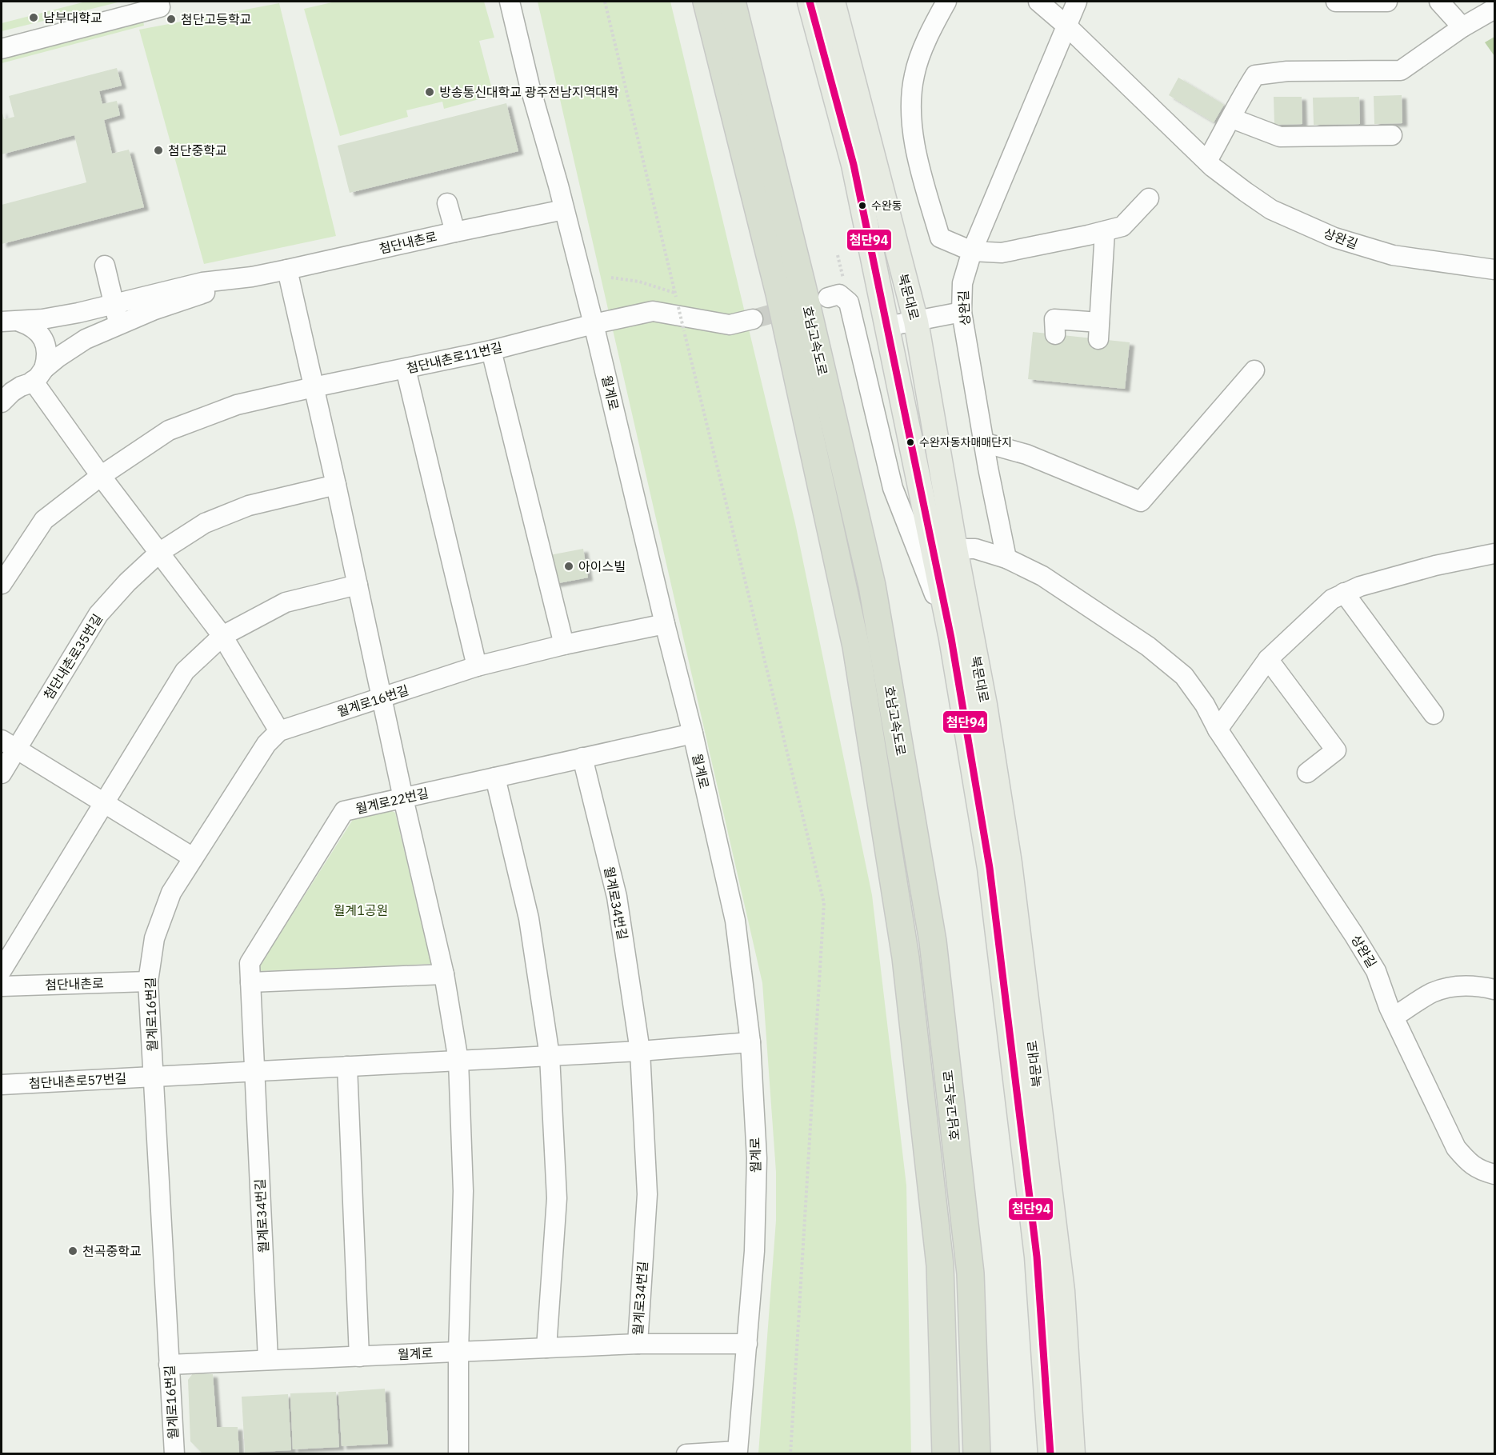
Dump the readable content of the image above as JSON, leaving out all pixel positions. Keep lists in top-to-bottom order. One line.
{"streets":{"highway":["호남고속도로"],"main road":["북문대로"],"street":["상완길","첨단내촌로","첨단내촌로11번길","월계로","첨단내촌로35번길","월계로16번길","월계로22번길","월계로34번길","첨단내촌로57번길"]},"crossings":[["상완길","북문대로"],["첨단내촌로","월계로"],["첨단내촌로","월계로16번길"],["첨단내촌로11번길","월계로"],["월계로","월계로16번길"],["월계로","월계로22번길"],["월계로","월계로34번길"],["월계로16번길","첨단내촌로57번길"],["월계로22번길","월계로34번길"]],"parks":["월계1공원"],"places":["남부대학교","첨단고등학교","방송통신대학교 광주전남지역대학","첨단중학교","수완동","수완자동차매매단지","아이스빌","천곡중학교"],"lines":["transit line 첨단94"]}
